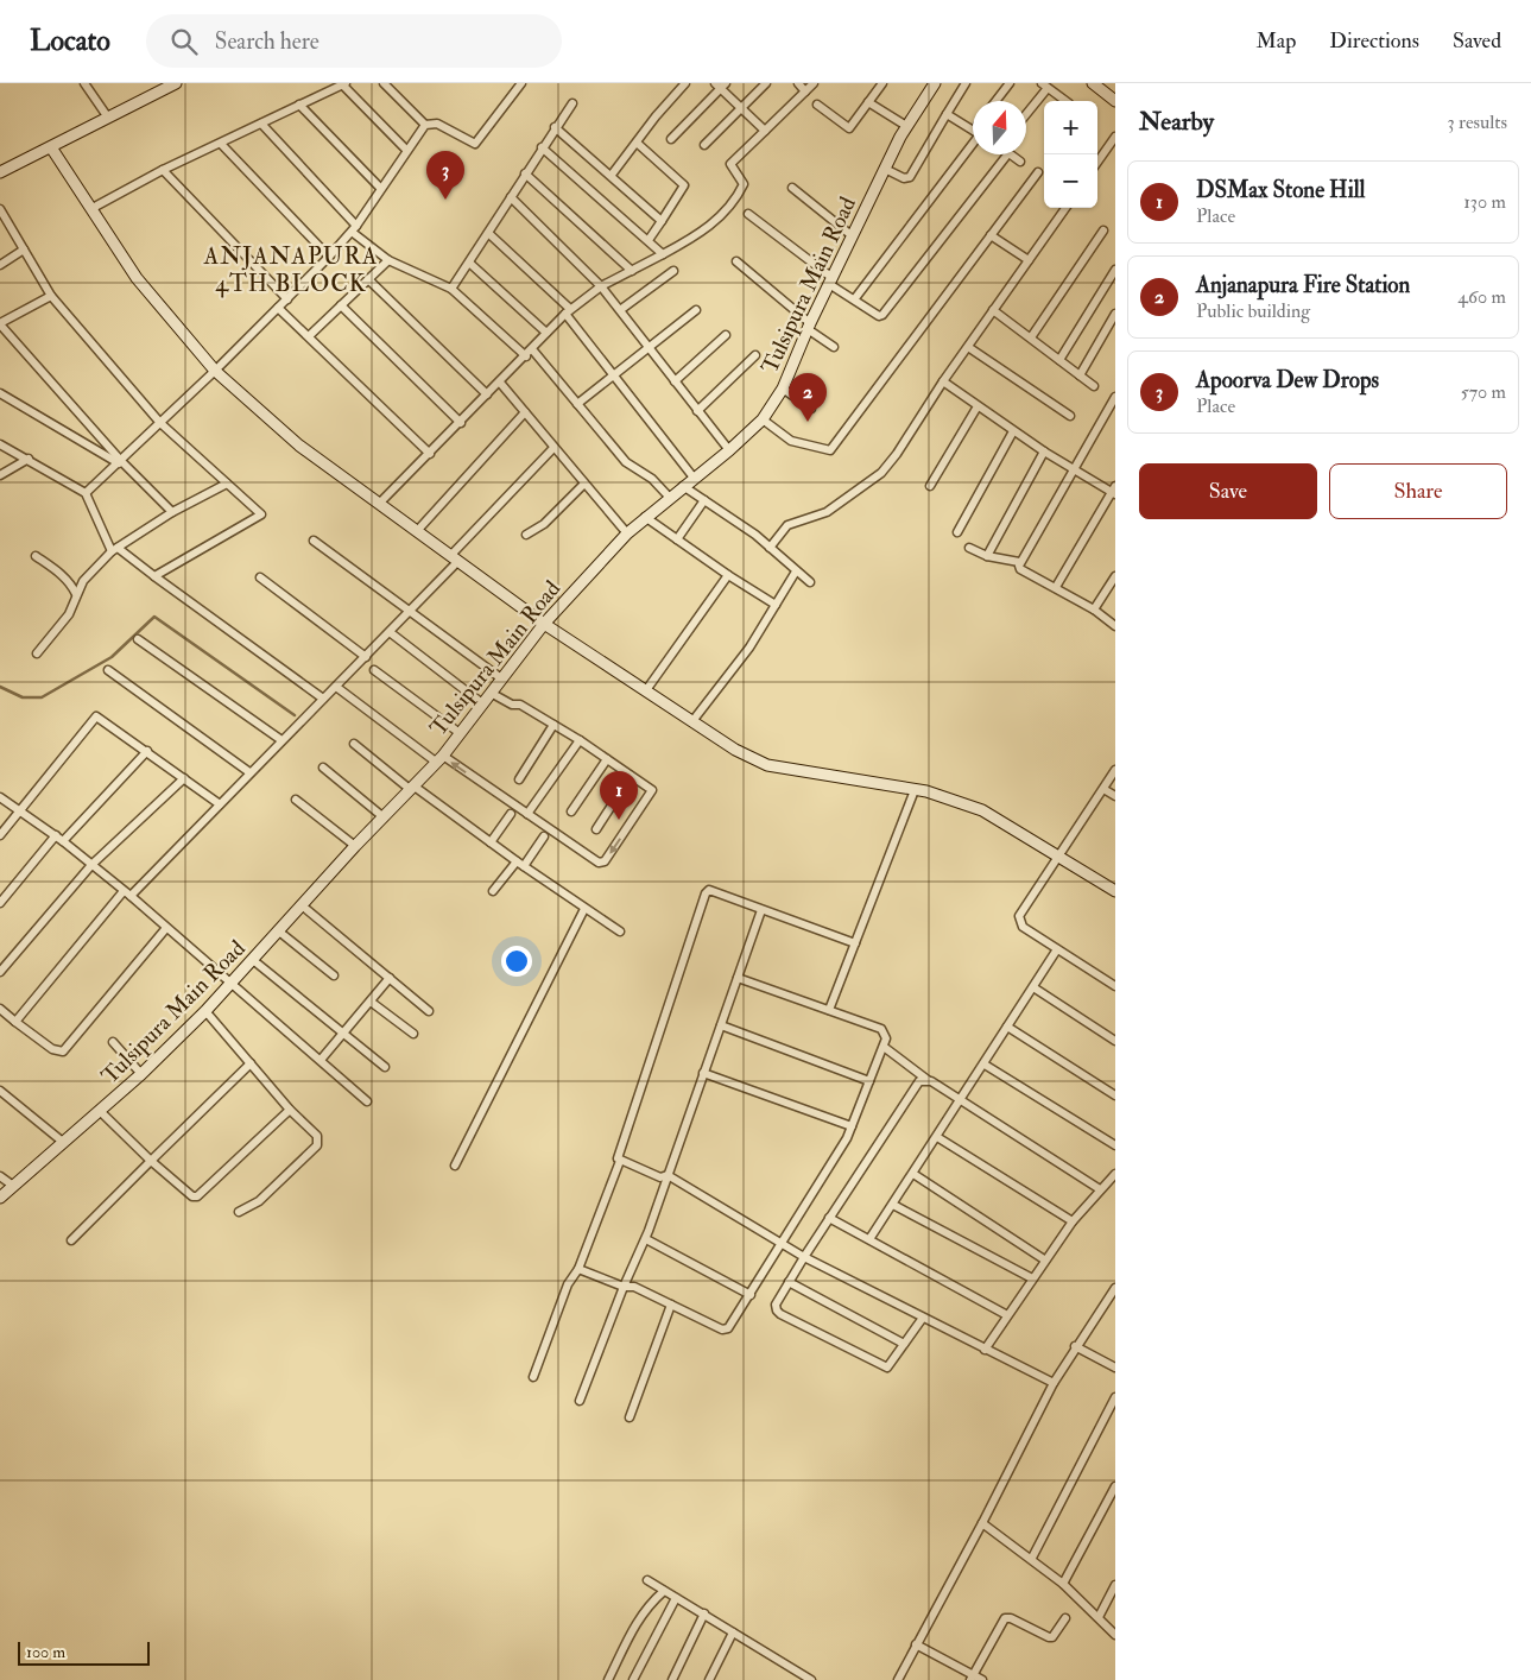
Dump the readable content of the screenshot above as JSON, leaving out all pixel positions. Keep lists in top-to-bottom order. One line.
{"streets":{"street":["Tulsipura Main Road"]},"districts":["ANJANAPURA 4TH BLOCK"],"scale_bar":"100 m","north":"top","page":{"header":"Locato","search":"Search here","nav":["Map","Directions","Saved"],"heading":["Nearby","3 results"],"map_buttons":["+","−"],"pins":["3","2","1"],"list":[{"mark":"1","name":"DSMax Stone Hill","note":"Place","value":"130 m"},{"mark":"2","name":"Anjanapura Fire Station","note":"Public building","value":"460 m"},{"mark":"3","name":"Apoorva Dew Drops","note":"Place","value":"570 m"}],"buttons":["Save","Share"],"scale":"100 m"}}
